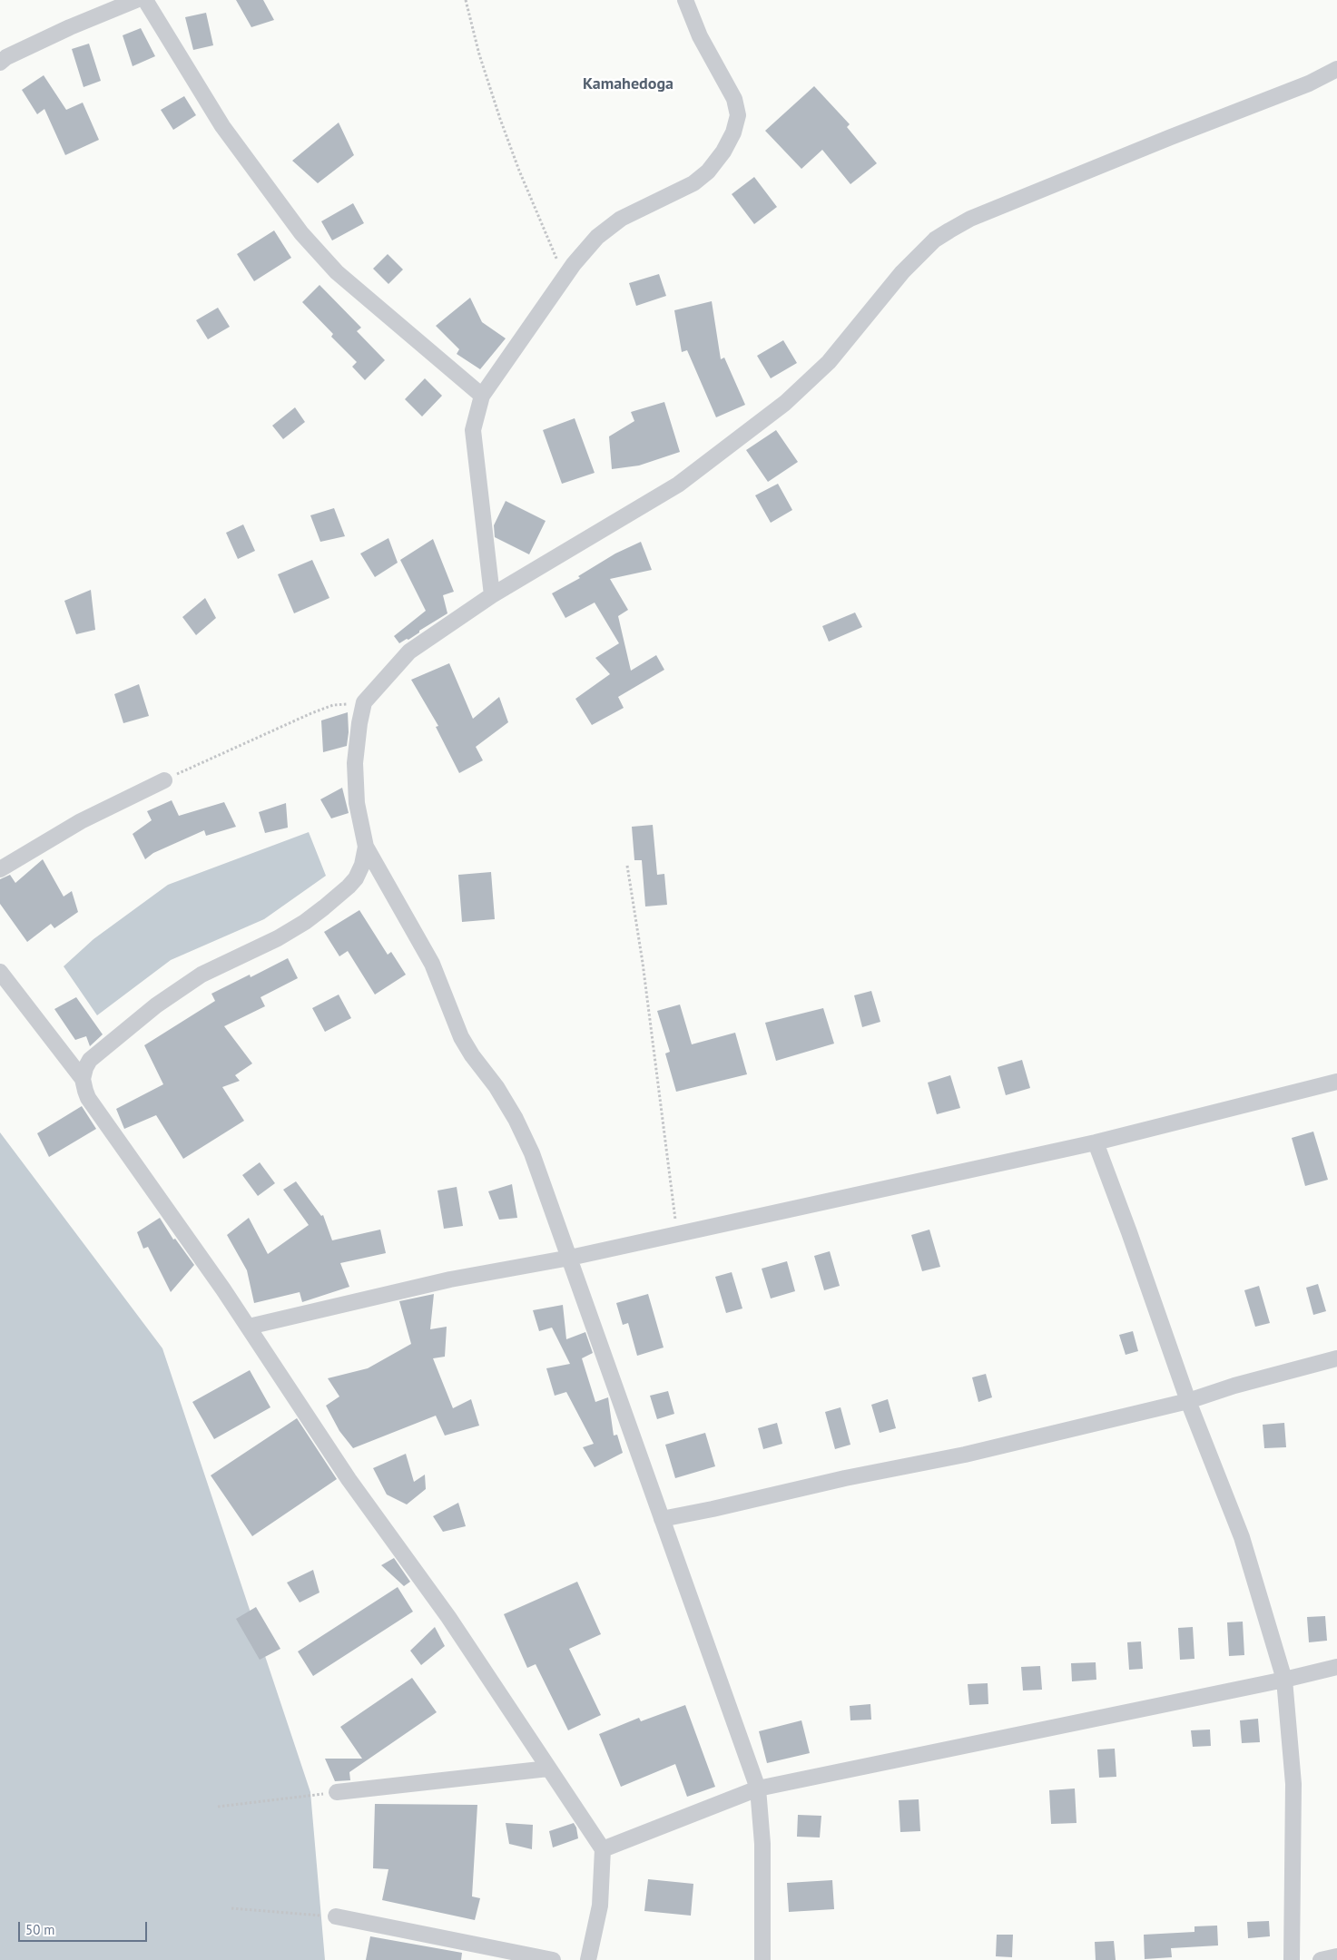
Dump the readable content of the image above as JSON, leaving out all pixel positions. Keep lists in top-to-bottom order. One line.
{"districts":["Kamahedoga"],"scale_bar":"50 m"}
